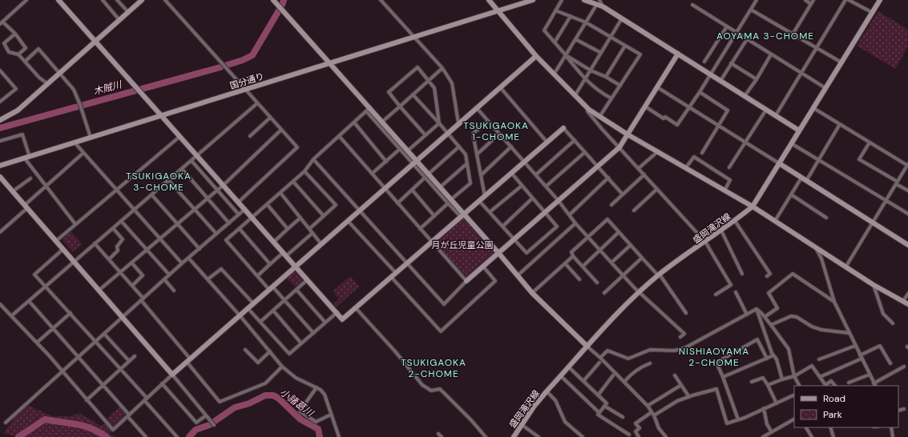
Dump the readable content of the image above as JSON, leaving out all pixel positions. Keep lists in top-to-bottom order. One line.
{"streets":{"street":["国分通り","盛岡滝沢線"]},"districts":["AOYAMA 3-CHOME","TSUKIGAOKA 1-CHOME","TSUKIGAOKA 3-CHOME","NISHIAOYAMA 2-CHOME","TSUKIGAOKA 2-CHOME"],"water":["木賊川","小諸葛川"],"parks":["月が丘児童公園"],"legend":["Road","Park"]}
